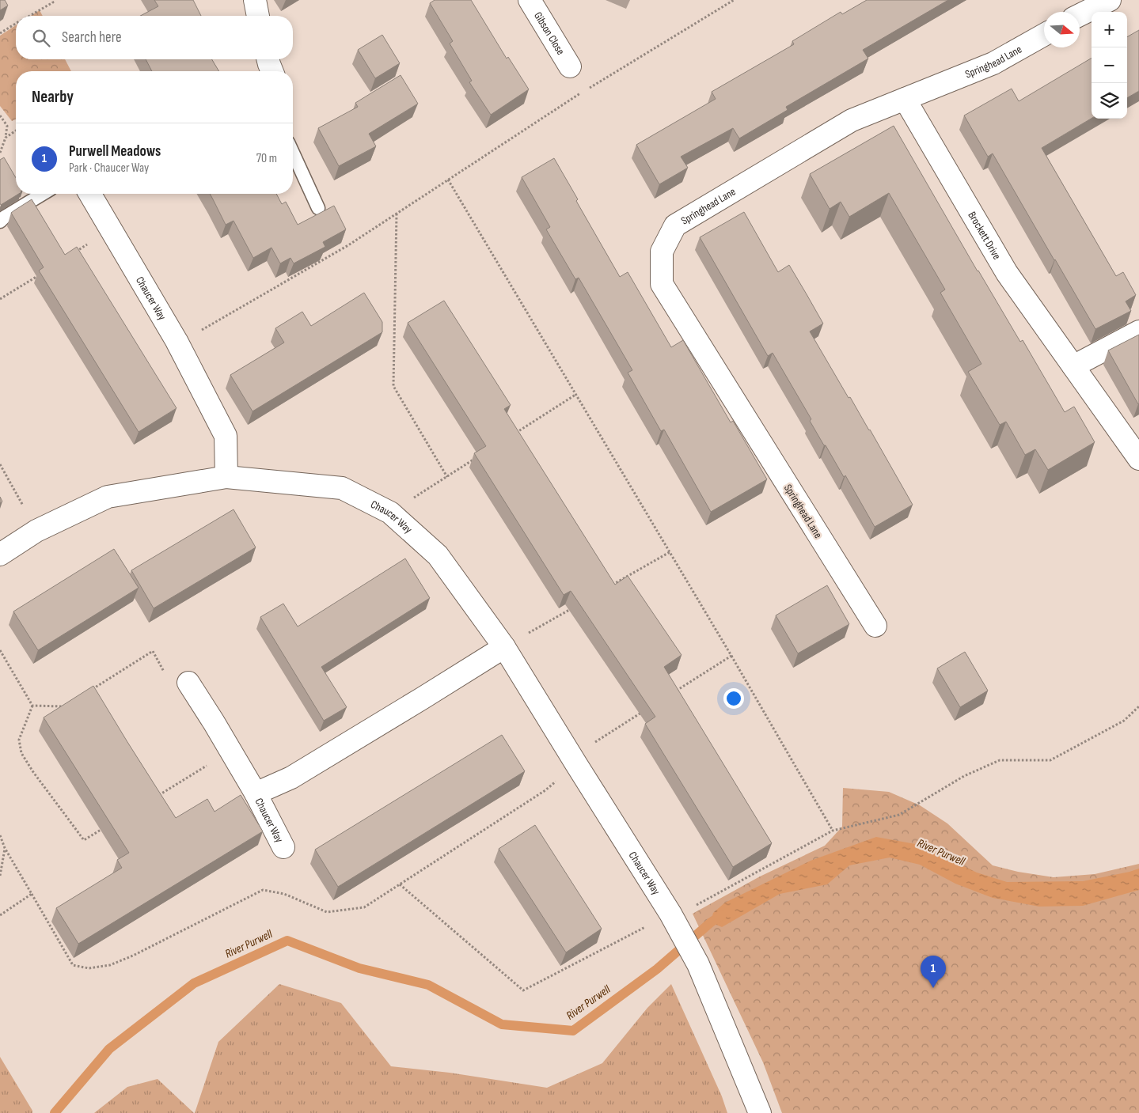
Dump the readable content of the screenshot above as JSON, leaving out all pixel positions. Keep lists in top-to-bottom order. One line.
{"streets":{"street":["Gibson Close","Springhead Lane","Brockett Drive","Chaucer Way"]},"crossings":[["Springhead Lane","Brockett Drive"]],"water":["River Purwell"],"north":"right","page":{"map_buttons":["+","−"],"search":"Search here","heading":"Nearby","list":[{"mark":"1","name":"Purwell Meadows","note":"Park · Chaucer Way","value":"70 m"}],"pins":"1"}}
